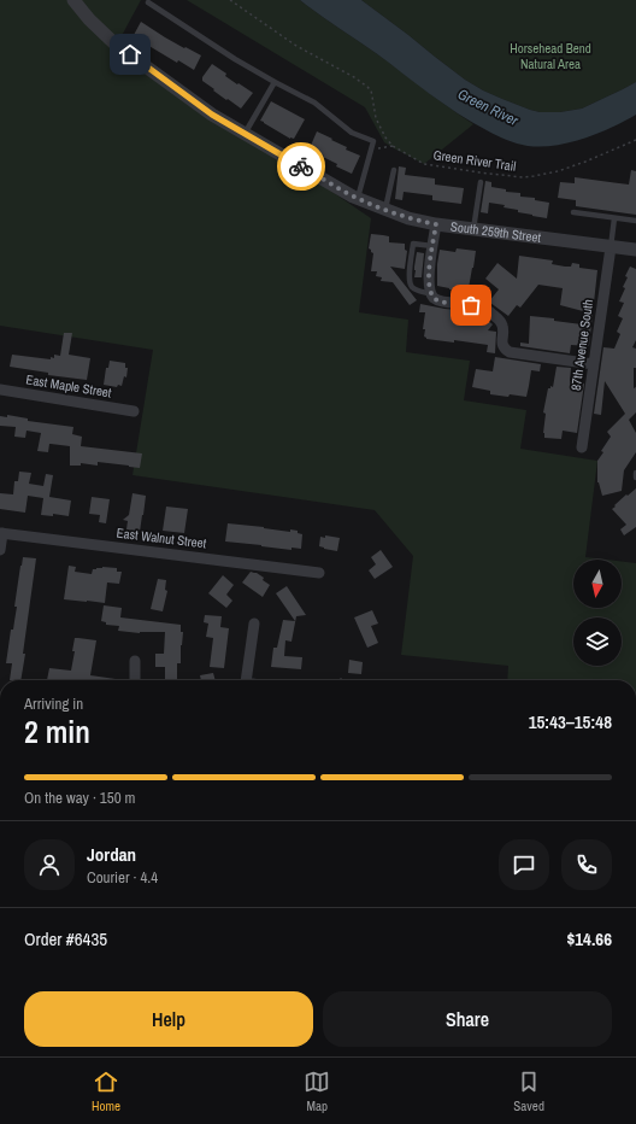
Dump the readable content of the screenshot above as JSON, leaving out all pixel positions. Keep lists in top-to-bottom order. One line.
{"streets":{"street":["South 259th Street","87th Avenue South","East Maple Street","East Walnut Street"],"path":["Green River Trail"]},"crossings":[["South 259th Street","87th Avenue South"]],"water":["Green River"],"parks":["Horsehead Bend Natural Area"],"north":"bottom","page":{"heading":["2 min","Arriving in","15:43–15:48"],"panel":["Jordan","Courier · 4.4","Order #6435","$14.66"],"bar":"On the way · 150 m","buttons":["Help","Share"],"tabs":["Home","Map","Saved"]}}
